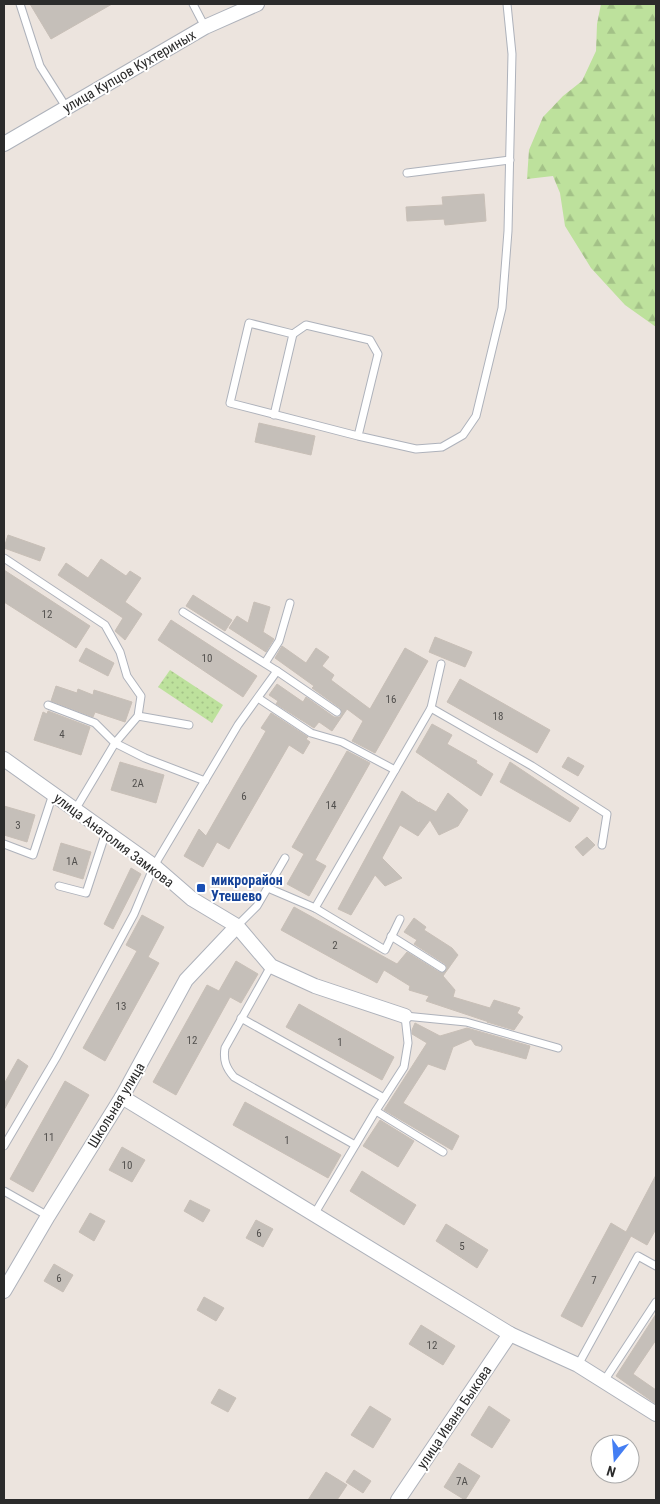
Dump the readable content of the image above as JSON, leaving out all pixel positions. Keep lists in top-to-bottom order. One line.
{"streets":{"street":["улица Купцов Кухтериных","улица Анатолия Замкова","Школьная улица","улица Ивана Быкова"]},"crossings":[["улица Анатолия Замкова","Школьная улица"]],"places":{"transit":["микрорайон Утешево"]},"house_numbers":["12","10","16","18","4","2А","6","14","3","1А","2","13","12","1","11","1","10","6","5","6","7","12","7А"],"north":"bottom"}
